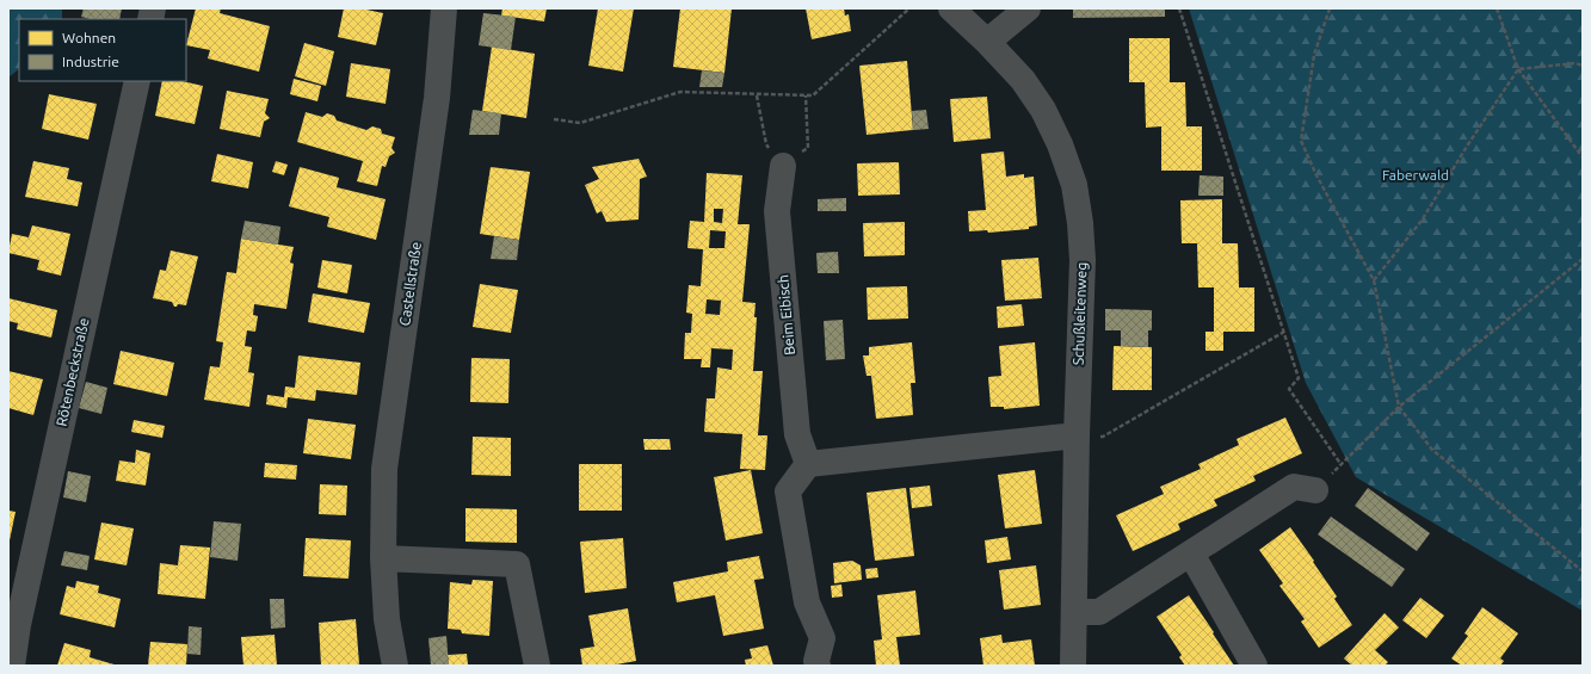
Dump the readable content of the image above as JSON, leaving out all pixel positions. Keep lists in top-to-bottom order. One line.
{"streets":{"street":["Castellstraße","Schußleitenweg","Beim Eibisch","Rötenbeckstraße"]},"parks":["Faberwald"],"legend":["Wohnen","Industrie"]}
